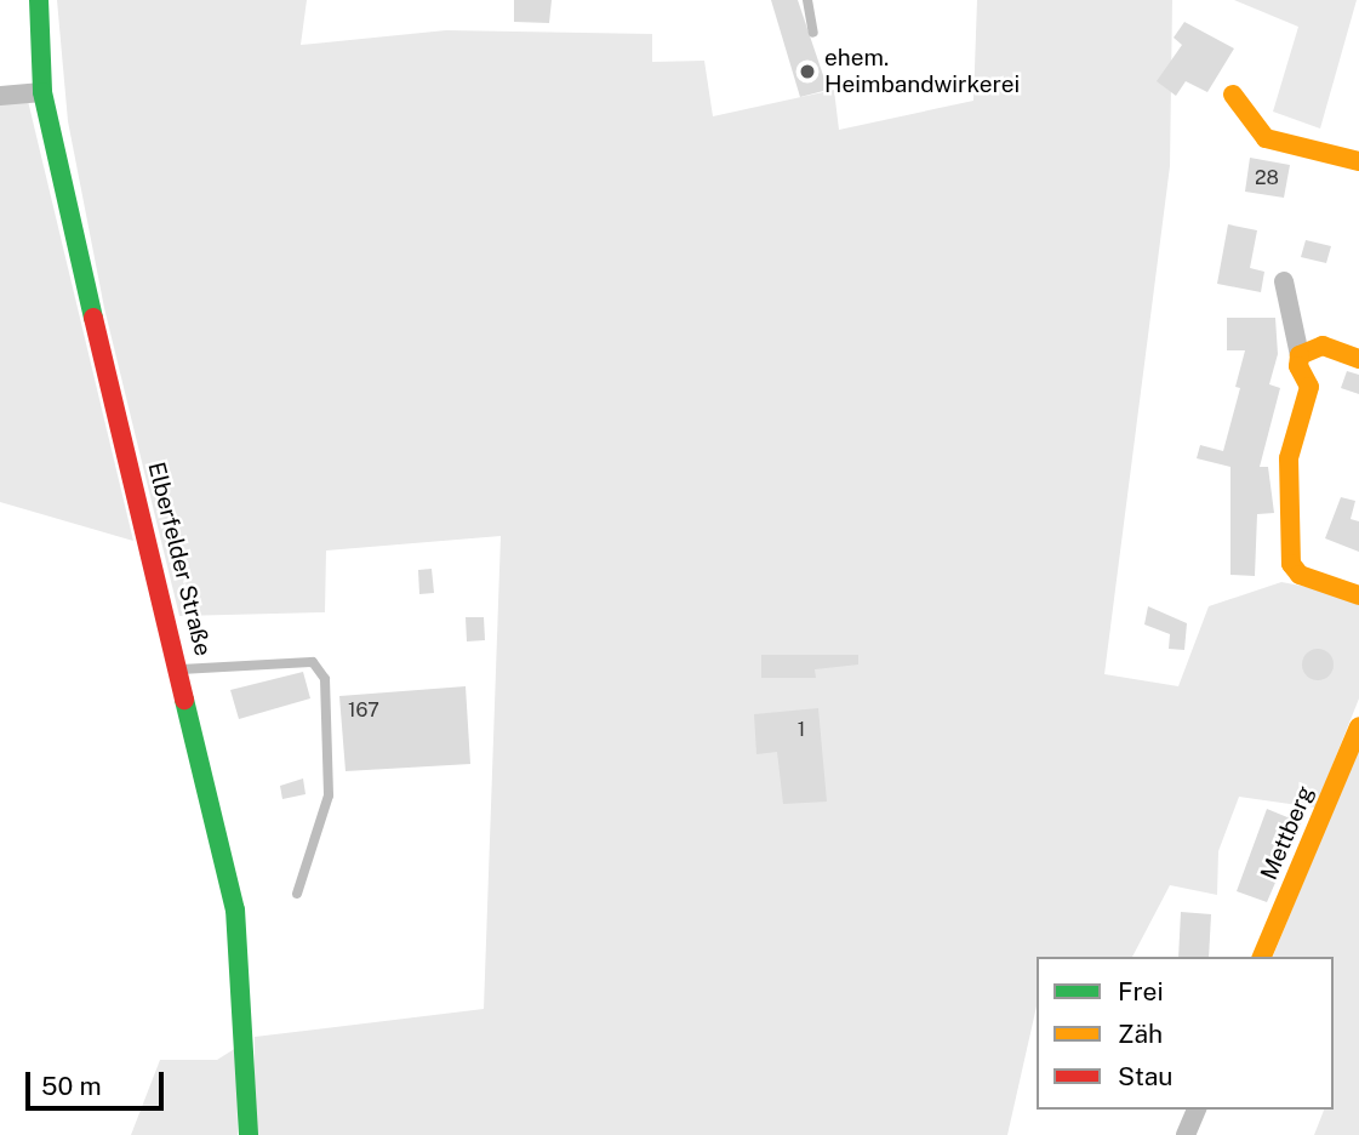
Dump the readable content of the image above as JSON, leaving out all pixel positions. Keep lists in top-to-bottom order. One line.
{"streets":{"main road":["Elberfelder Straße","Mettberg"]},"places":["ehem. Heimbandwirkerei"],"house_numbers":["28","167","1"],"legend":["Frei","Zäh","Stau"],"scale_bar":"50 m"}
